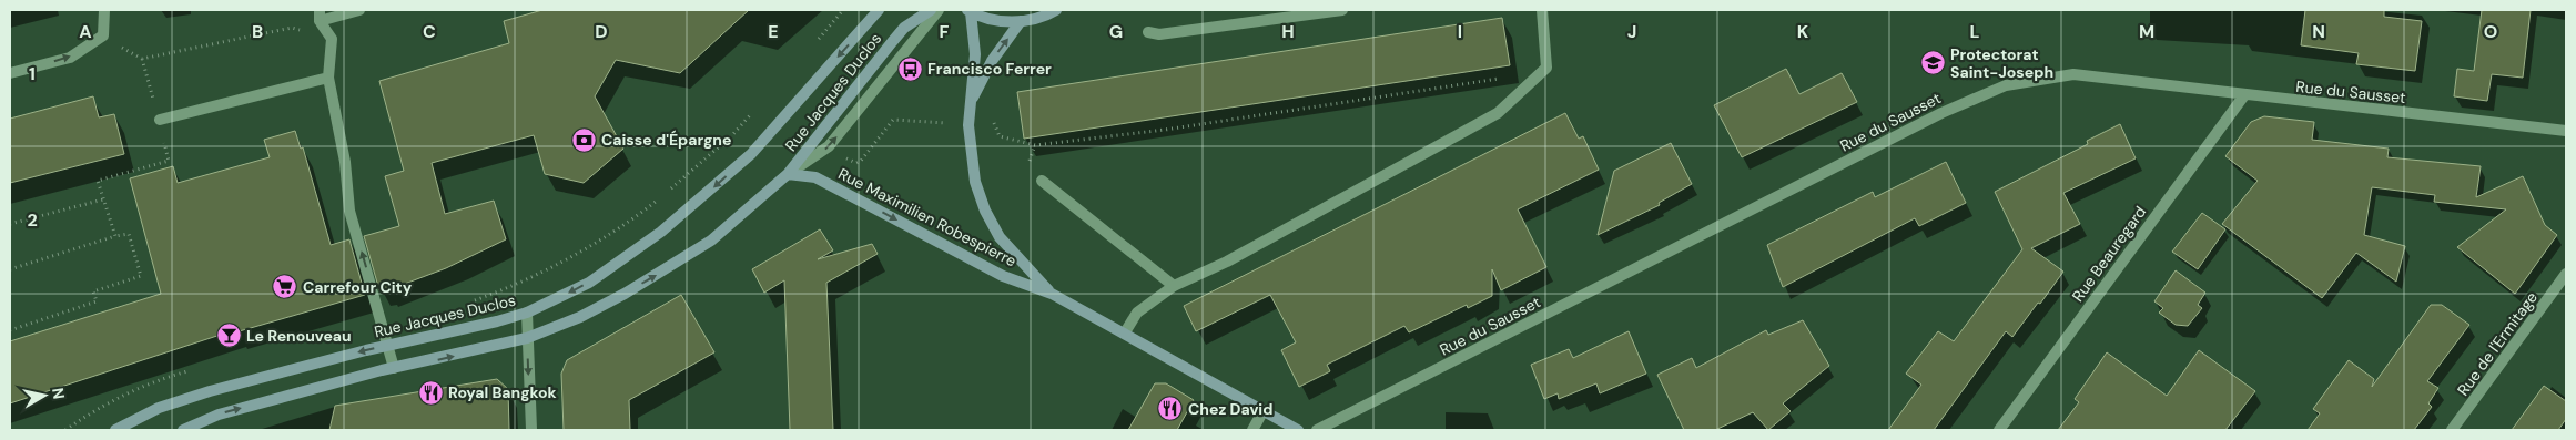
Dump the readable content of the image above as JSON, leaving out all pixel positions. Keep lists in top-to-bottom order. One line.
{"streets":{"main road":["Rue Jacques Duclos","Rue Maximilien Robespierre"],"street":["Rue du Sausset","Rue Beauregard","Rue de l'Ermitage"]},"crossings":[["Rue Jacques Duclos","Rue Maximilien Robespierre"],["Rue du Sausset","Rue Beauregard"]],"places":{"school or university":["Protectorat Saint-Joseph"],"bus stop":["Francisco Ferrer"],"bank":["Caisse d'Épargne"],"supermarket":["Carrefour City"],"bar":["Le Renouveau"],"restaurant":["Royal Bangkok","Chez David"]},"north":"right","grid":{"columns":["A","B","C","D","E","F","G","H","I","J","K","L","M","N","O"],"rows":["1","2"]}}
